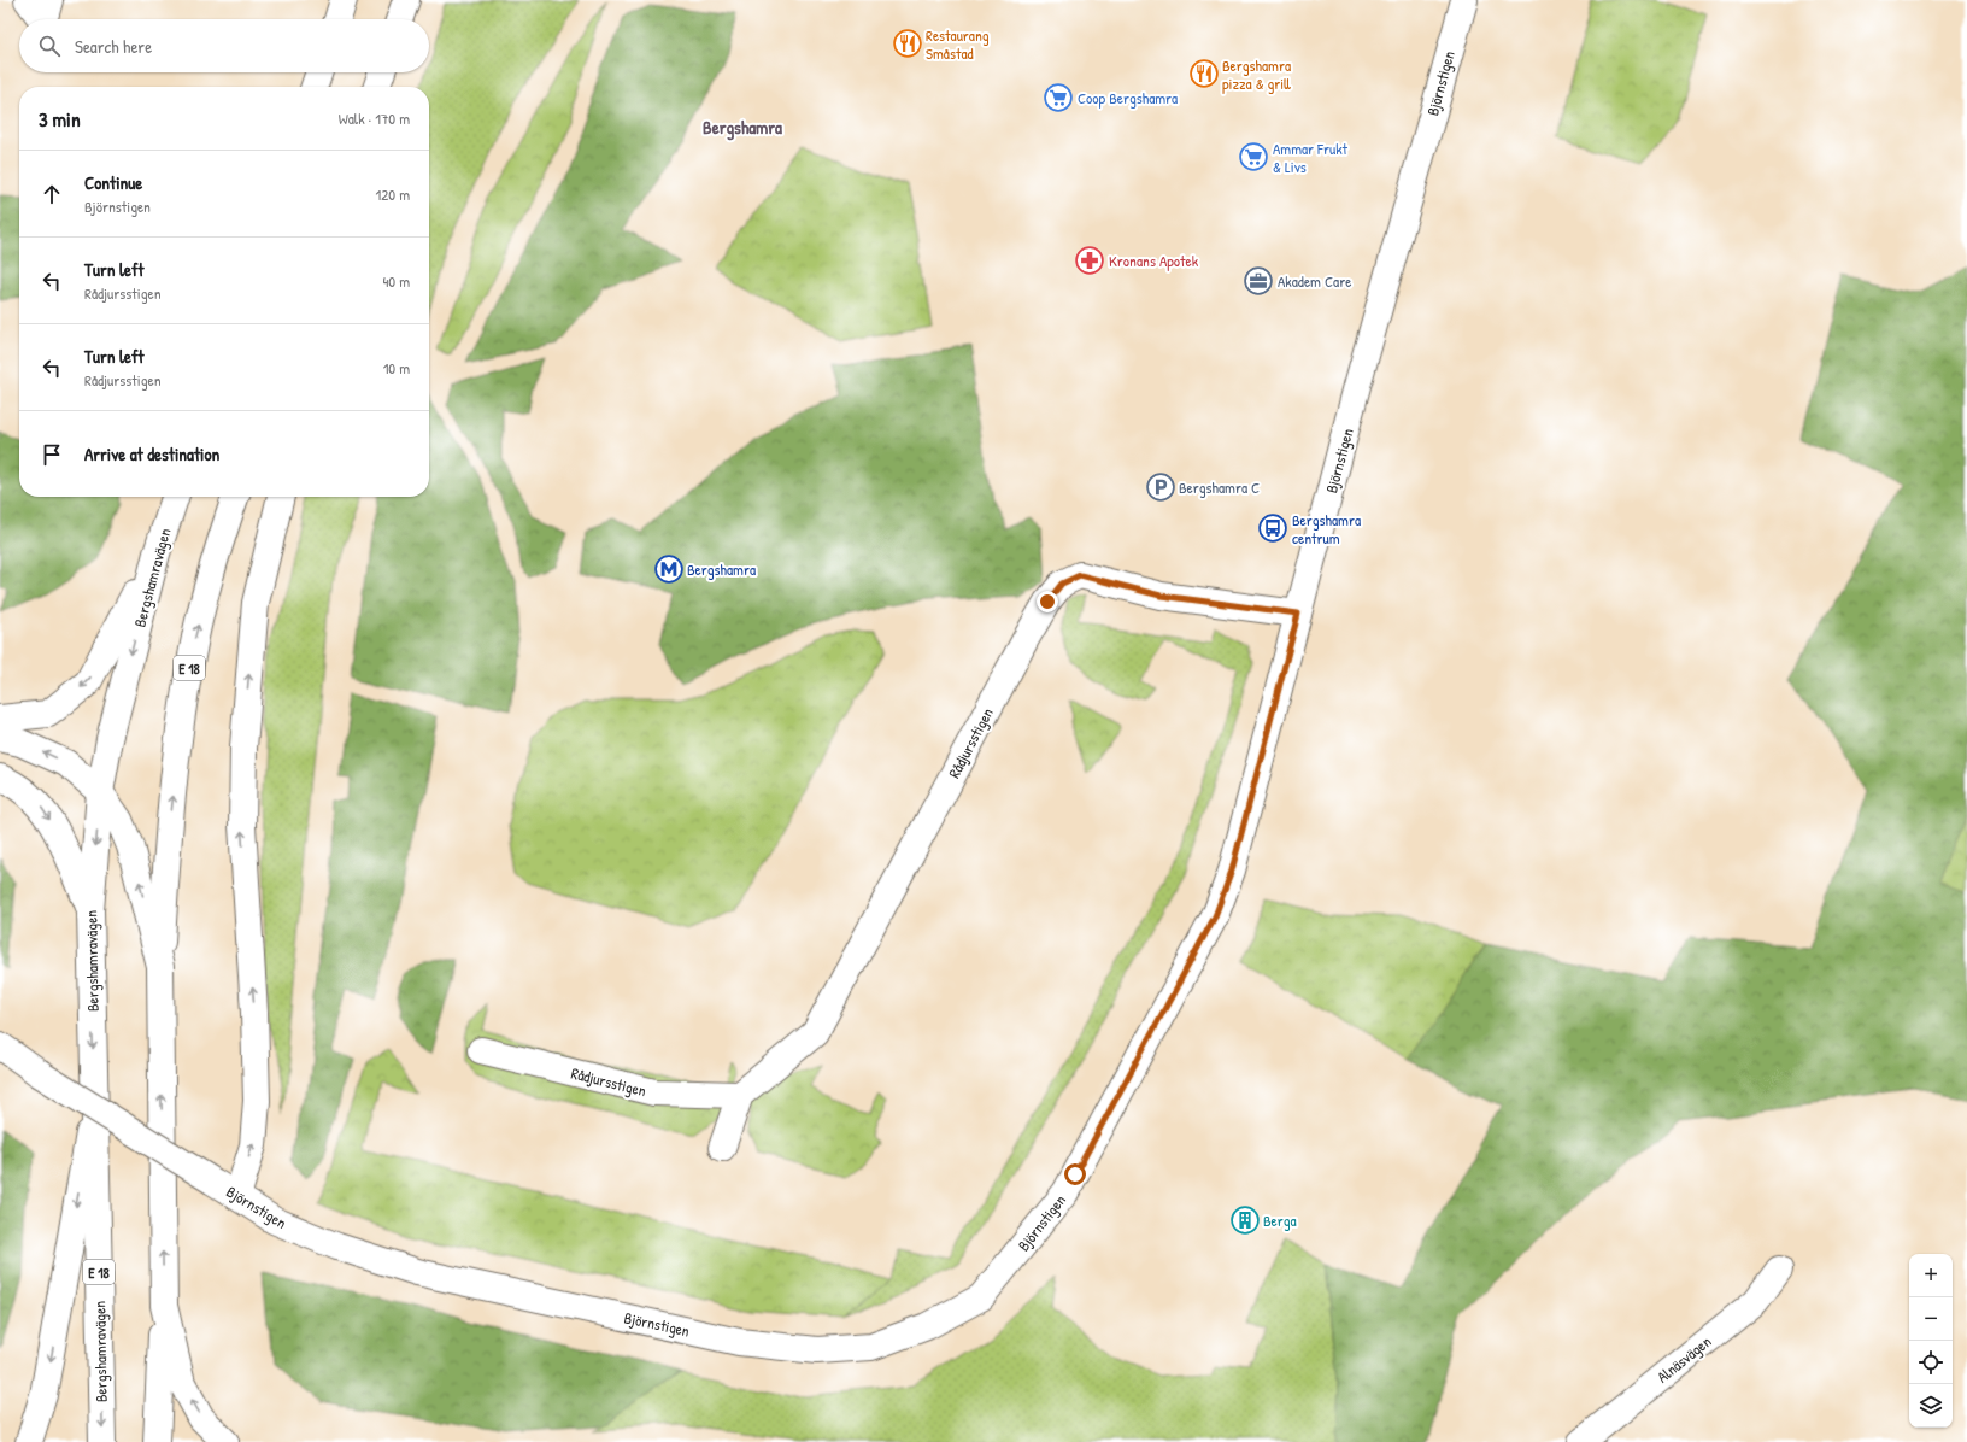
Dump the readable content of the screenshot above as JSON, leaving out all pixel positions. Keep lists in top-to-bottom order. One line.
{"streets":{"main road":["Björnstigen","Bergshamravägen","E 18","Rådjursstigen","Alnäsvägen"]},"crossings":[["Björnstigen","Rådjursstigen"]],"districts":["Bergshamra"],"places":{"restaurant":["Restaurang Småstad","Bergshamra pizza & grill"],"supermarket":["Coop Bergshamra","Ammar Frukt & Livs"],"pharmacy":["Kronans Apotek"],"office":["Akadem Care"],"parking":["Bergshamra C"],"bus stop":["Bergshamra centrum"],"metro station":["Bergshamra"],"building":["Berga"]},"page":{"search":"Search here","heading":["3 min","Walk · 170 m"],"list":[["Continue","Björnstigen","120 m"],["Turn left","Rådjursstigen","40 m"],["Turn left","Rådjursstigen","10 m"],"Arrive at destination"],"map_buttons":["+","−"]}}
